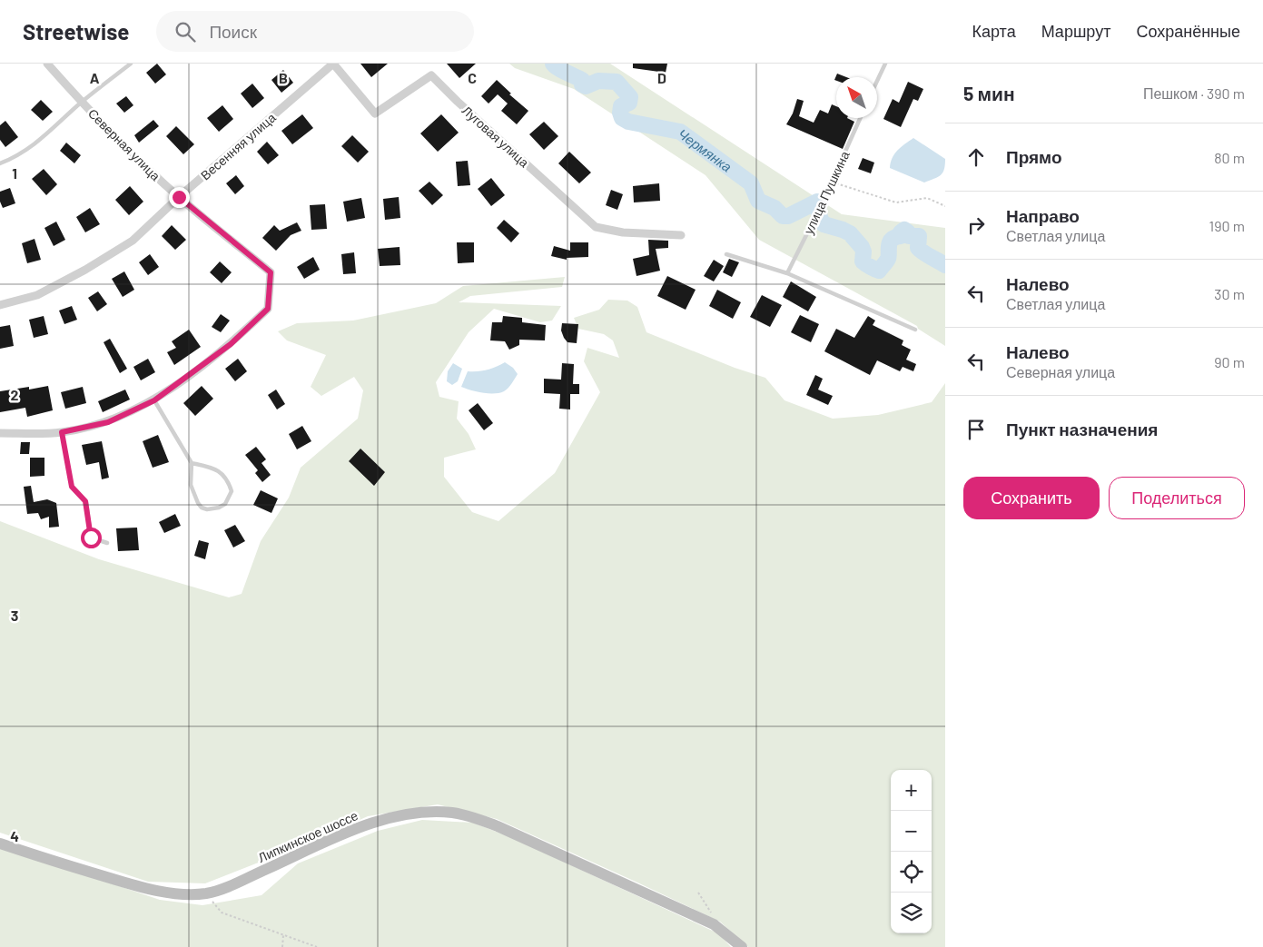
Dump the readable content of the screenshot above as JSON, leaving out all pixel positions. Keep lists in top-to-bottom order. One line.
{"streets":{"street":["Луговая улица","Северная улица","Весенняя улица","Липкинское шоссе"],"lane":["улица Пушкина"]},"crossings":[["Луговая улица","Весенняя улица"],["Северная улица","Весенняя улица"]],"water":["Чермянка"],"north":"top left","page":{"header":"Streetwise","search":"Поиск","nav":["Карта","Маршрут","Сохранённые"],"heading":["5 мин","Пешком · 390 m"],"list":[["Прямо","80 m"],["Направо","Светлая улица","190 m"],["Налево","Светлая улица","30 m"],["Налево","Северная улица","90 m"],"Пункт назначения"],"buttons":["Сохранить","Поделиться"],"map_buttons":["+","−"]},"grid":{"columns":["A","B","C","D"],"rows":["1","2","3","4"]}}
